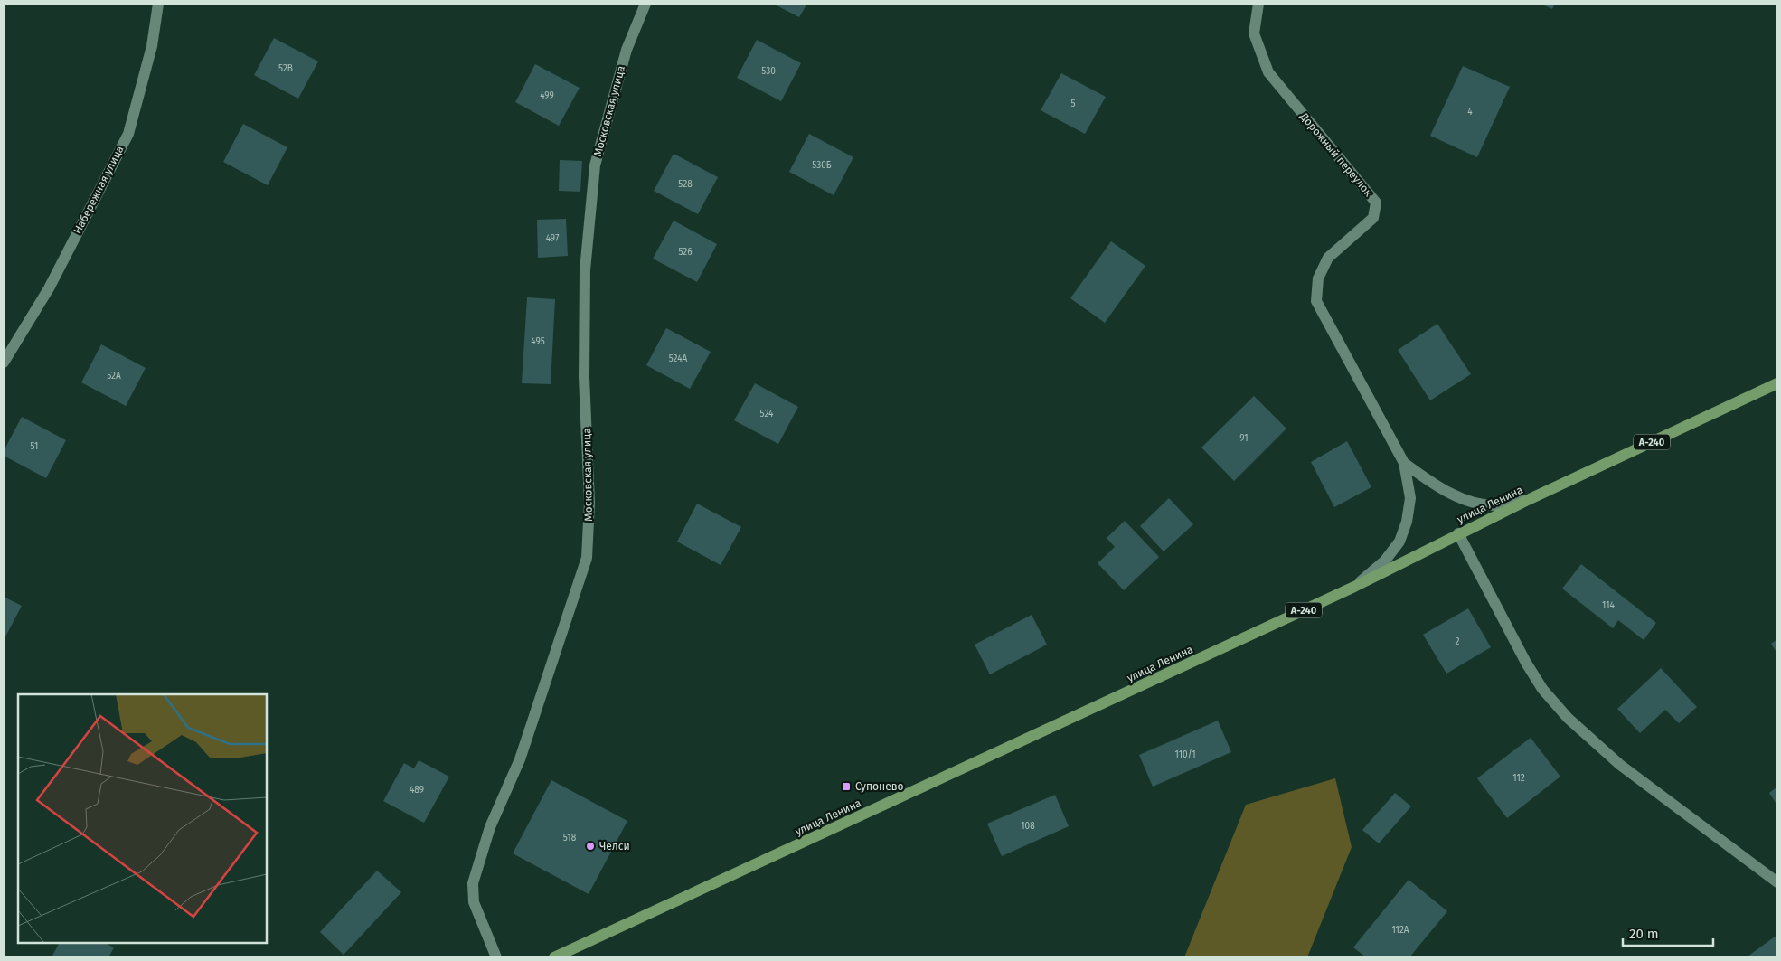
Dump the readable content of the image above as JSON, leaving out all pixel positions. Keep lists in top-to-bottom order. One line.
{"streets":{"main road":["А-240","улица Ленина"],"street":["Московская улица","Дорожный переулок","Набережная улица"]},"places":{"transit":["Супонево"],"other":["Челси"]},"house_numbers":["52В","530","499","5","4","530Б","528","497","526","495","524А","52А","524","91","51","114","2","110/1","112","489","108","518","112А"],"scale_bar":"20 m"}
